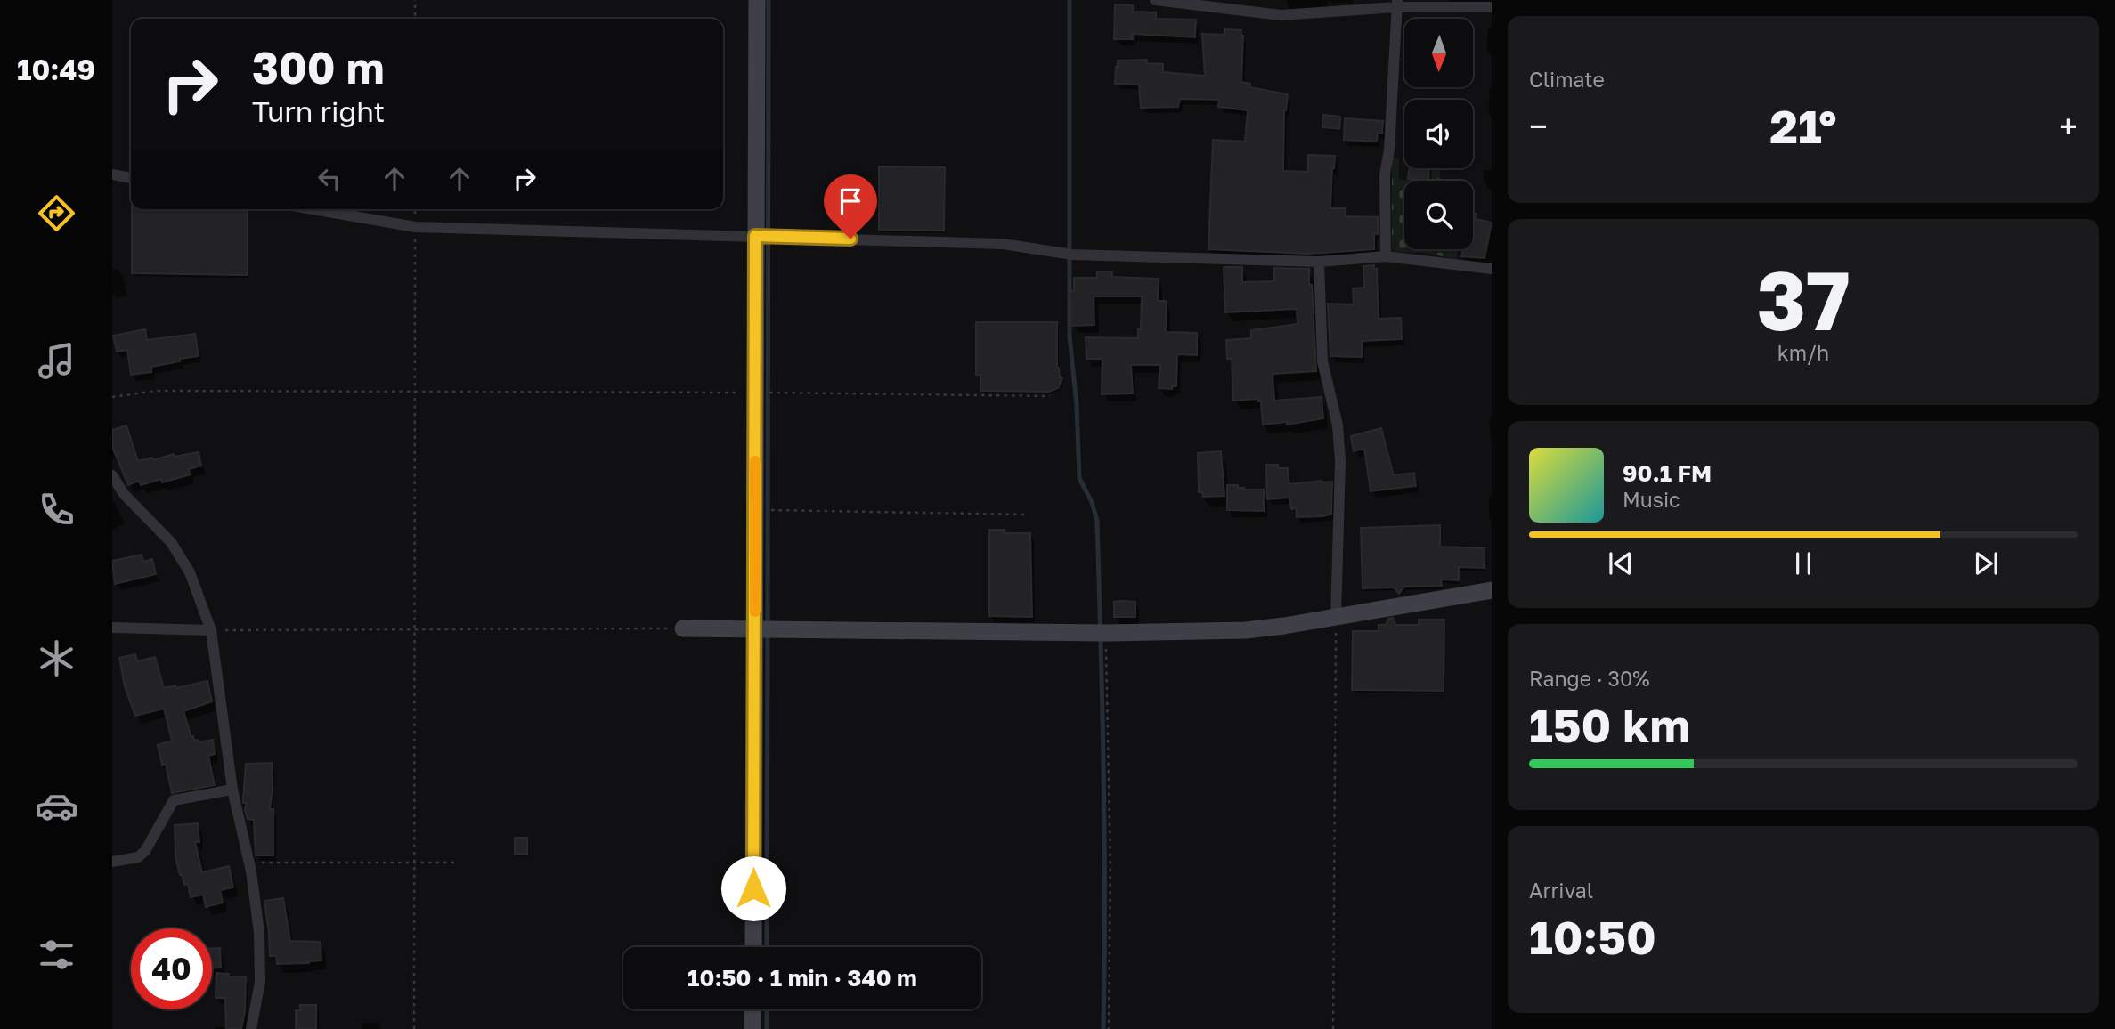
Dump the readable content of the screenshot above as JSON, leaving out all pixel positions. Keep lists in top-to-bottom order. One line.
{"north":"bottom","page":{"tabs":"10:49","tile":["Climate",["37","km/h"],["Range · 30%","150 km"],["Arrival","10:50"]],"turn":["300 m","Turn right"],"heat":["−","21°","+"],"song":["90.1 FM","Music"],"limit":"40","trip":"10:50 · 1 min · 340 m"}}
